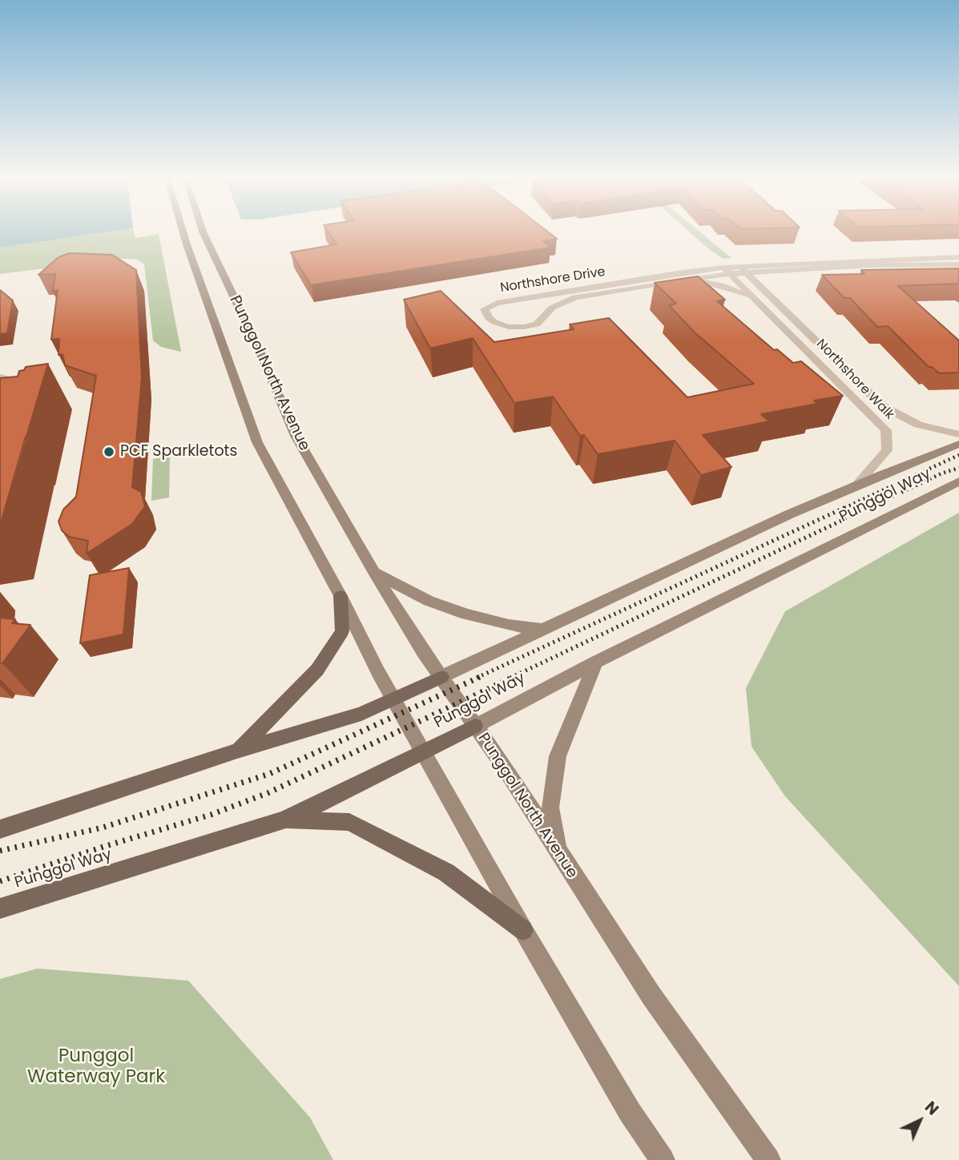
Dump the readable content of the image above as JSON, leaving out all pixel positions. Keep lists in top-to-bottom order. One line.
{"streets":{"main road":["Punggol North Avenue","Punggol Way"],"street":["Northshore Drive","Northshore Walk"]},"crossings":[["Northshore Drive","Northshore Walk"],["Punggol North Avenue","Punggol Way"],["Northshore Walk","Punggol Way"]],"parks":["Punggol Waterway Park"],"places":["PCF Sparkletots"],"north":"top right"}
